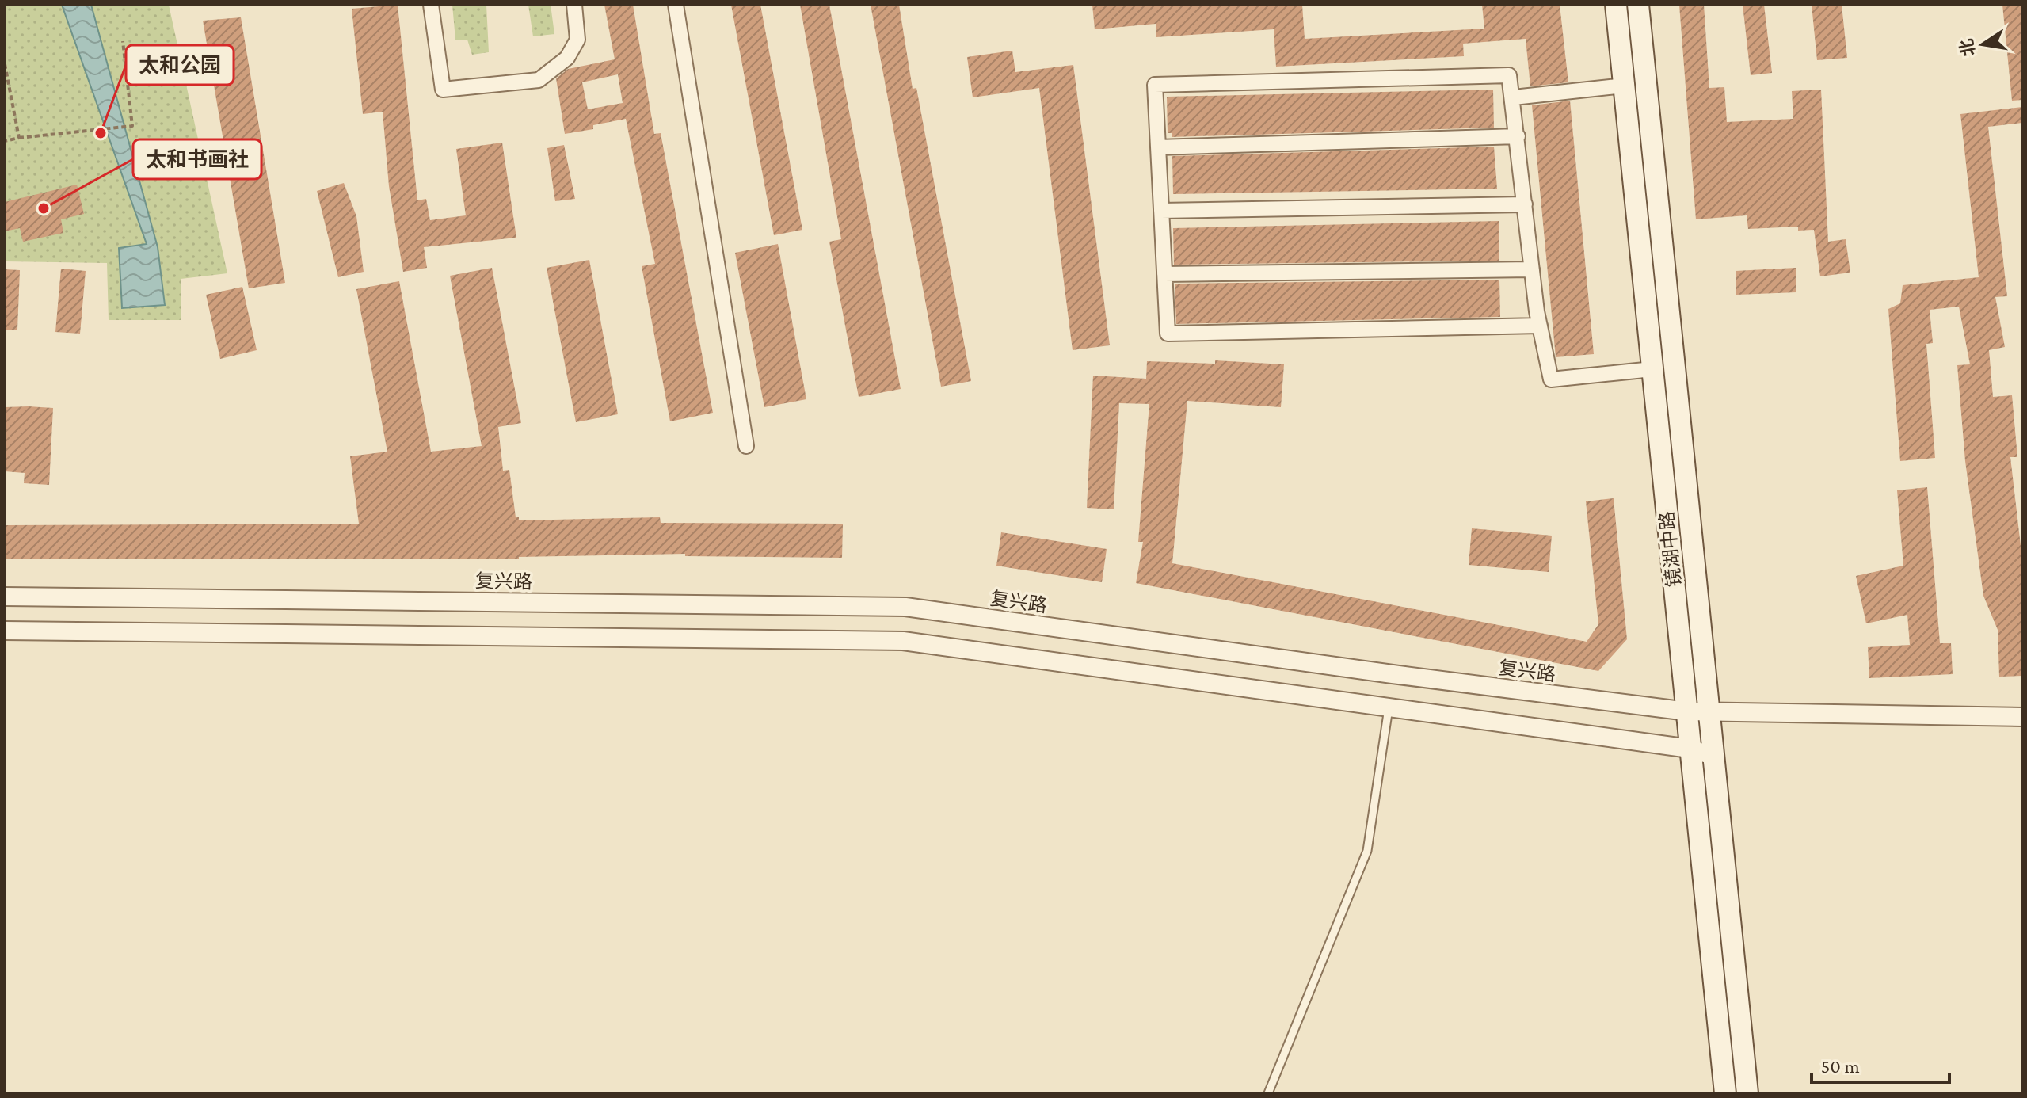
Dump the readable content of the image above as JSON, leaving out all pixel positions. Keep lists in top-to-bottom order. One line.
{"streets":{"main road":["镜湖中路"],"street":["复兴路"]},"crossings":[["镜湖中路","复兴路"]],"places":["太和公园","太和书画社"],"scale_bar":"50 m","north":"left"}
